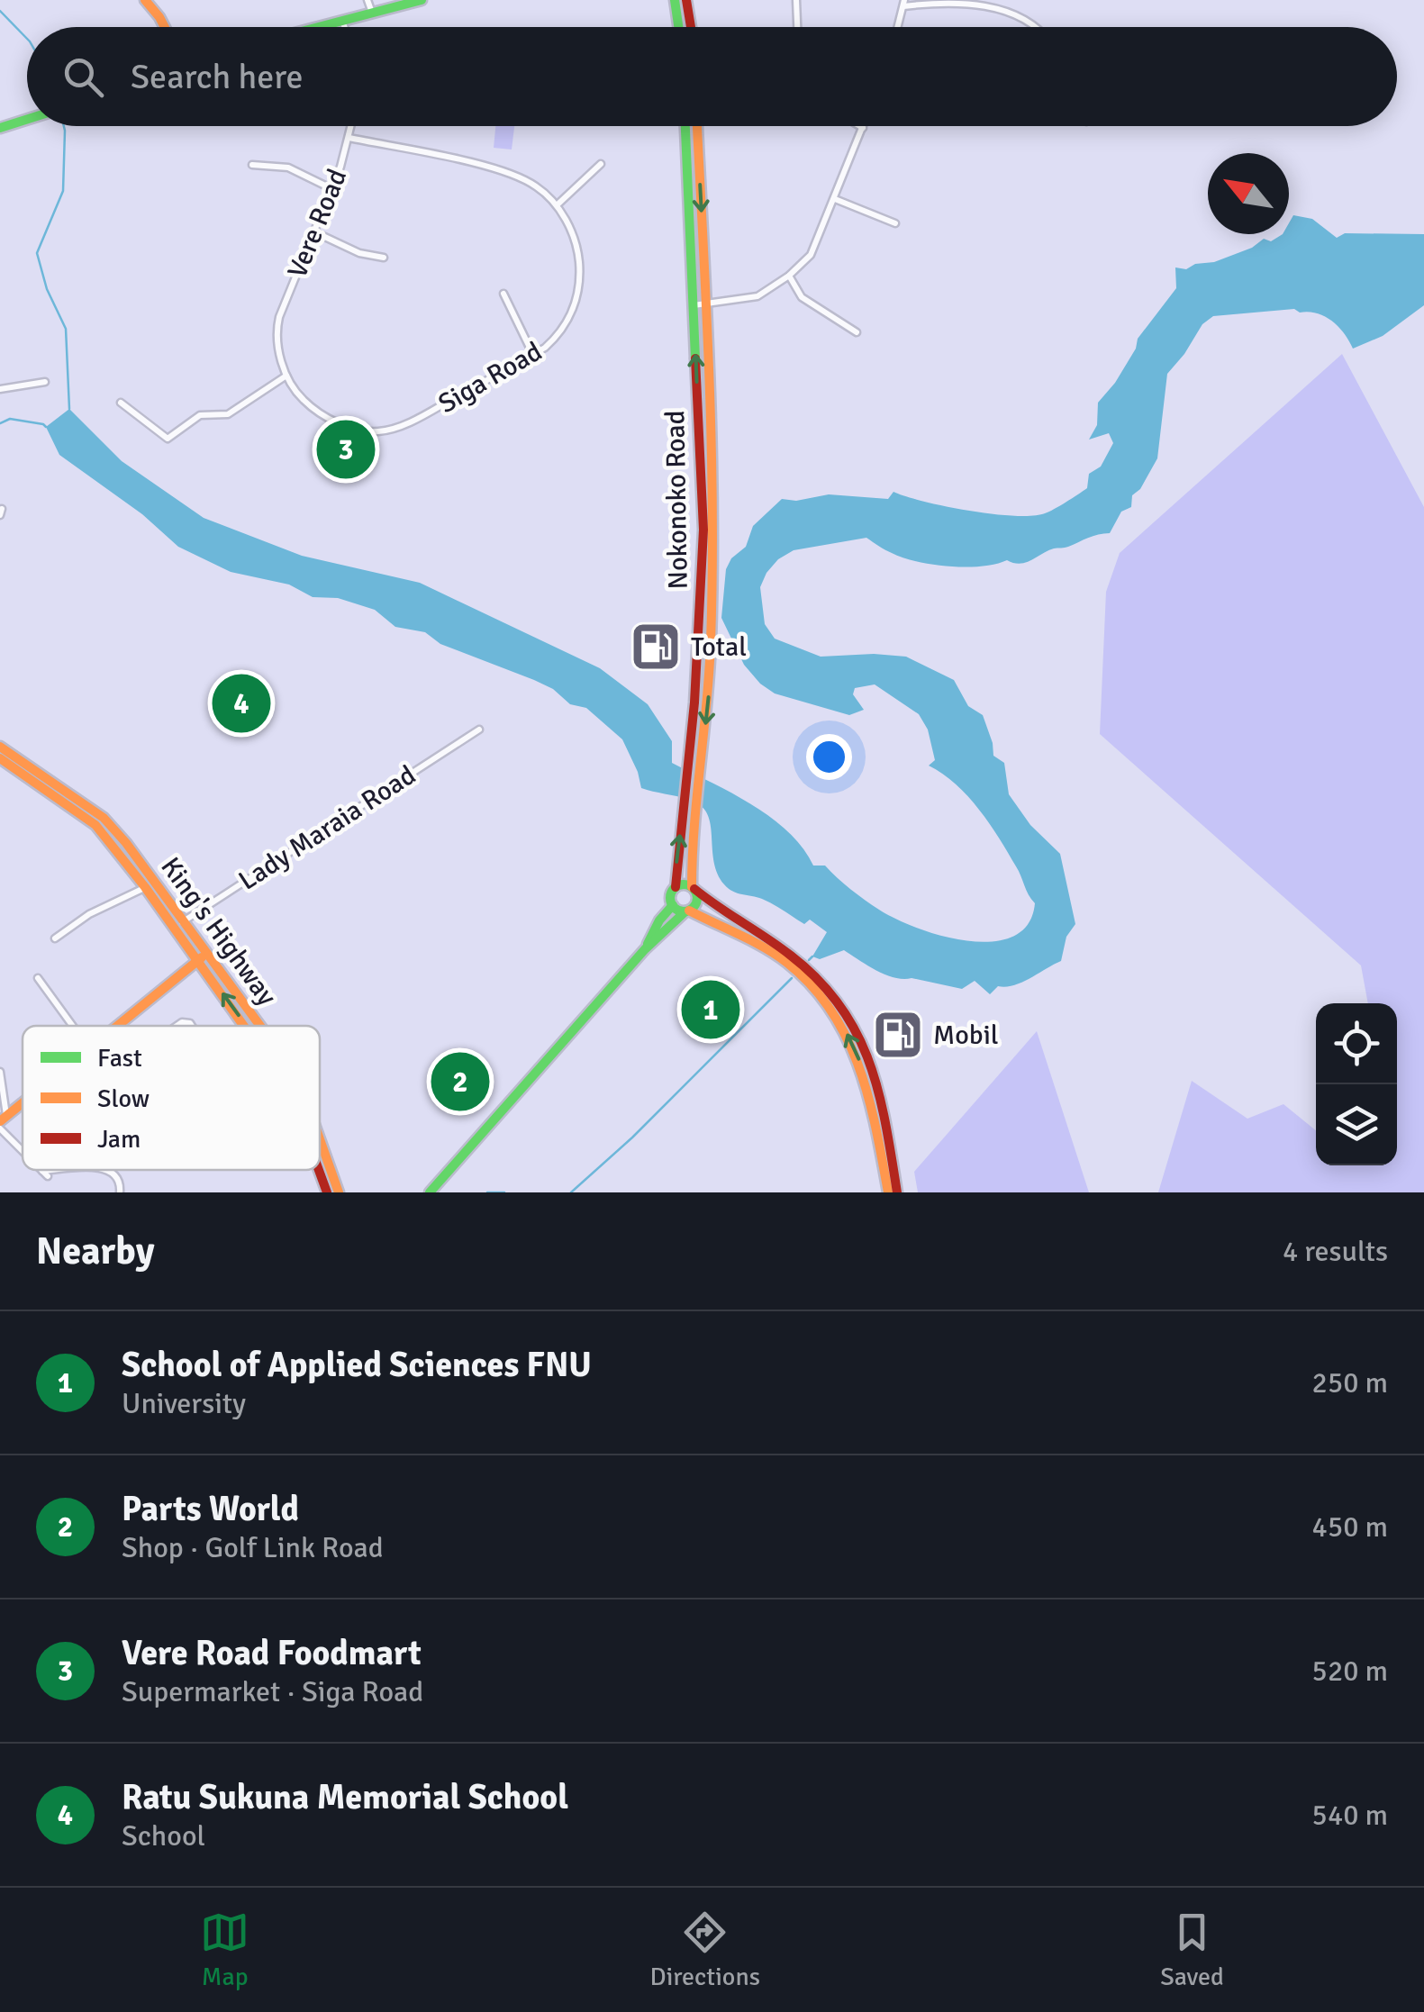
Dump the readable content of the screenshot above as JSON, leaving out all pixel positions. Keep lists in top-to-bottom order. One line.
{"streets":{"main road":["Nokonoko Road","King's Highway"],"street":["Vere Road","Siga Road","Lady Maraia Road"]},"crossings":[["Vere Road","Siga Road"],["Lady Maraia Road","King's Highway"]],"places":{"fuel station":["Total","Mobil"]},"legend":["Fast","Slow","Jam"],"north":"top left","page":{"search":"Search here","pins":["3","4","1","2"],"heading":["Nearby","4 results"],"list":[{"mark":"1","name":"School of Applied Sciences FNU","note":"University","value":"250 m"},{"mark":"2","name":"Parts World","note":"Shop · Golf Link Road","value":"450 m"},{"mark":"3","name":"Vere Road Foodmart","note":"Supermarket · Siga Road","value":"520 m"},{"mark":"4","name":"Ratu Sukuna Memorial School","note":"School","value":"540 m"}],"nav":["Map","Directions","Saved"]}}
